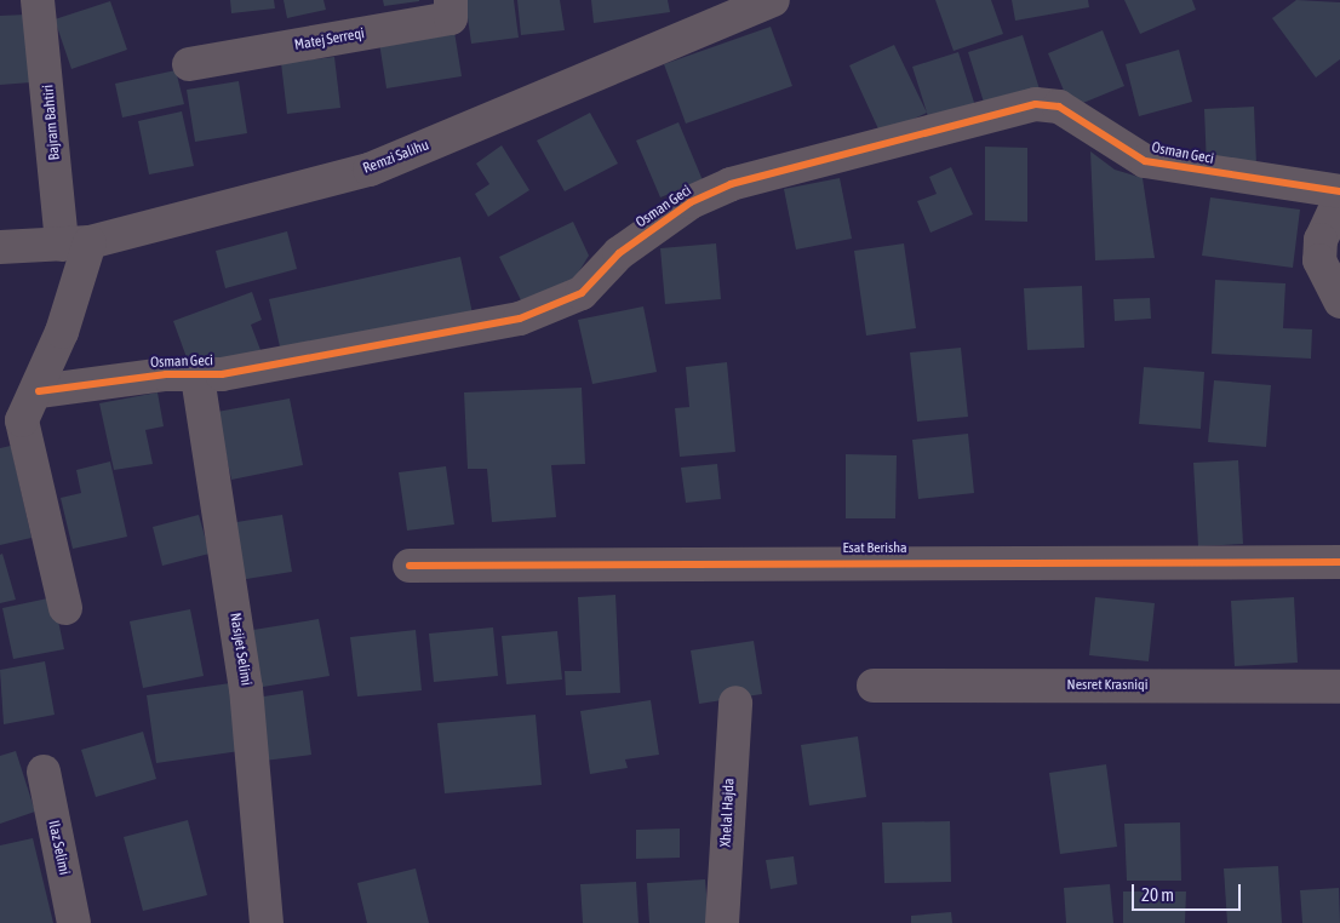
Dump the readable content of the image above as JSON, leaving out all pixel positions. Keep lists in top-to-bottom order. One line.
{"streets":{"street":["Matej Serreqi","Bajram Bahtiri","Osman Geci","Remzi Salihu","Esat Berisha","Nasijet Selimi","Nesret Krasniqi","Xhelal Hajda","Ilaz Selimi"]},"crossings":[["Bajram Bahtiri","Remzi Salihu"],["Osman Geci","Nasijet Selimi"]],"scale_bar":"20 m"}
